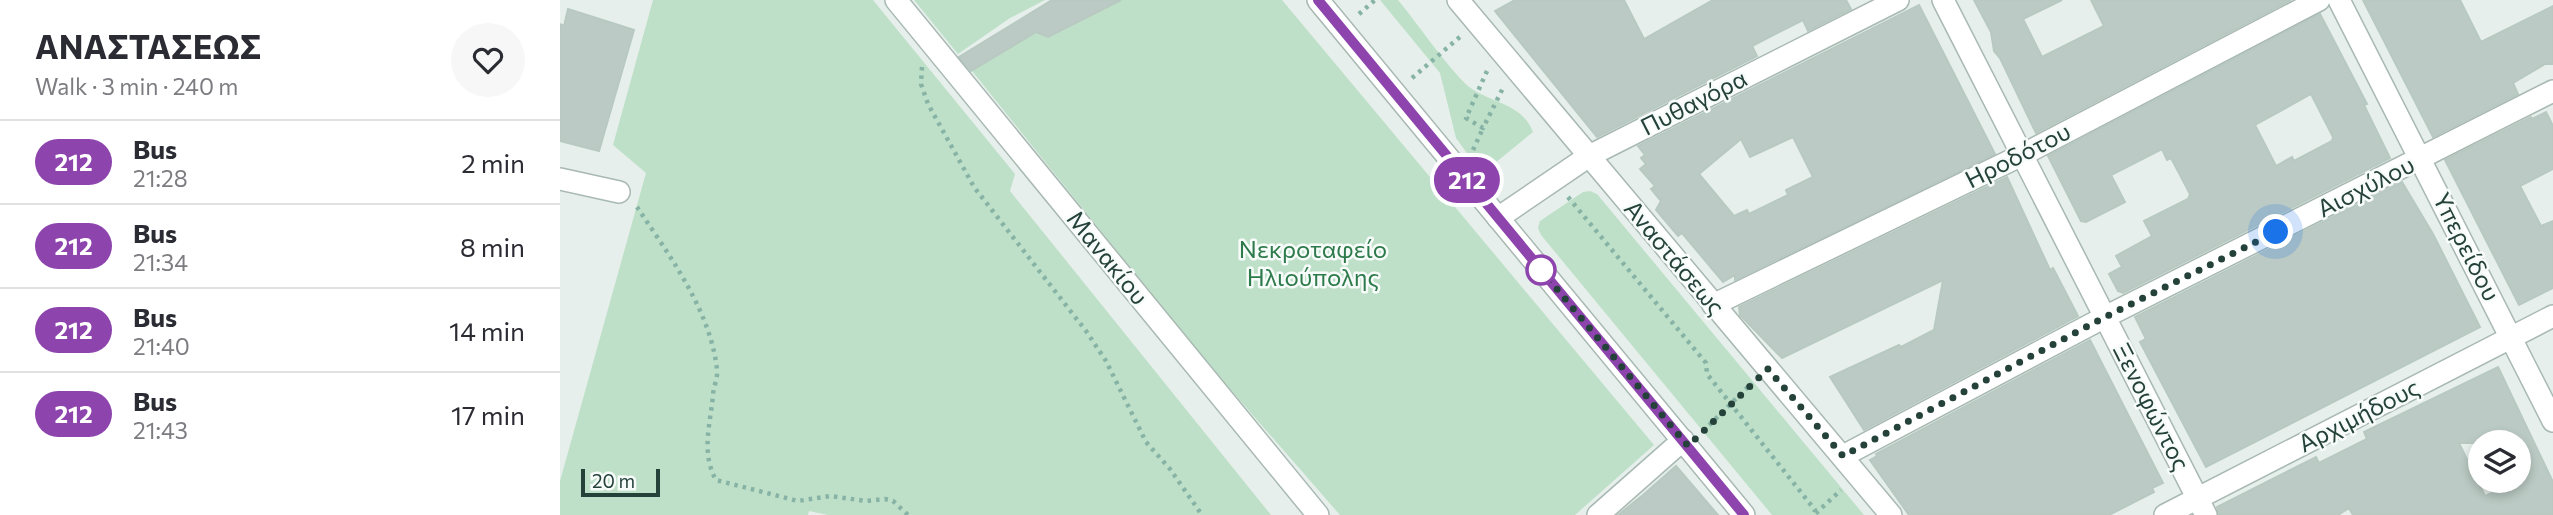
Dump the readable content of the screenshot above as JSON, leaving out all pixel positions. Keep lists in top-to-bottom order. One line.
{"streets":{"street":["Πυθαγόρα","Ηροδότου","Αισχύλου","Υπερείδου","Μανακίου","Αναστάσεως","Ξενοφώντος","Αρχιμήδους"]},"crossings":[["Πυθαγόρα","Αναστάσεως"],["Ηροδότου","Αναστάσεως"],["Ηροδότου","Ξενοφώντος"],["Αισχύλου","Υπερείδου"],["Αισχύλου","Αναστάσεως"],["Αισχύλου","Ξενοφώντος"],["Υπερείδου","Αρχιμήδους"],["Ξενοφώντος","Αρχιμήδους"]],"parks":["Νεκροταφείο Ηλιούπολης"],"lines":["bus line 212"],"scale_bar":"20 m","page":{"heading":["ΑΝΑΣΤΑΣΕΩΣ","Walk · 3 min · 240 m"],"on_map":"212","list":[{"mark":"212","name":"Bus","note":"21:28","value":"2 min"},{"mark":"212","name":"Bus","note":"21:34","value":"8 min"},{"mark":"212","name":"Bus","note":"21:40","value":"14 min"},{"mark":"212","name":"Bus","note":"21:43","value":"17 min"}],"scale":"20 m"}}
